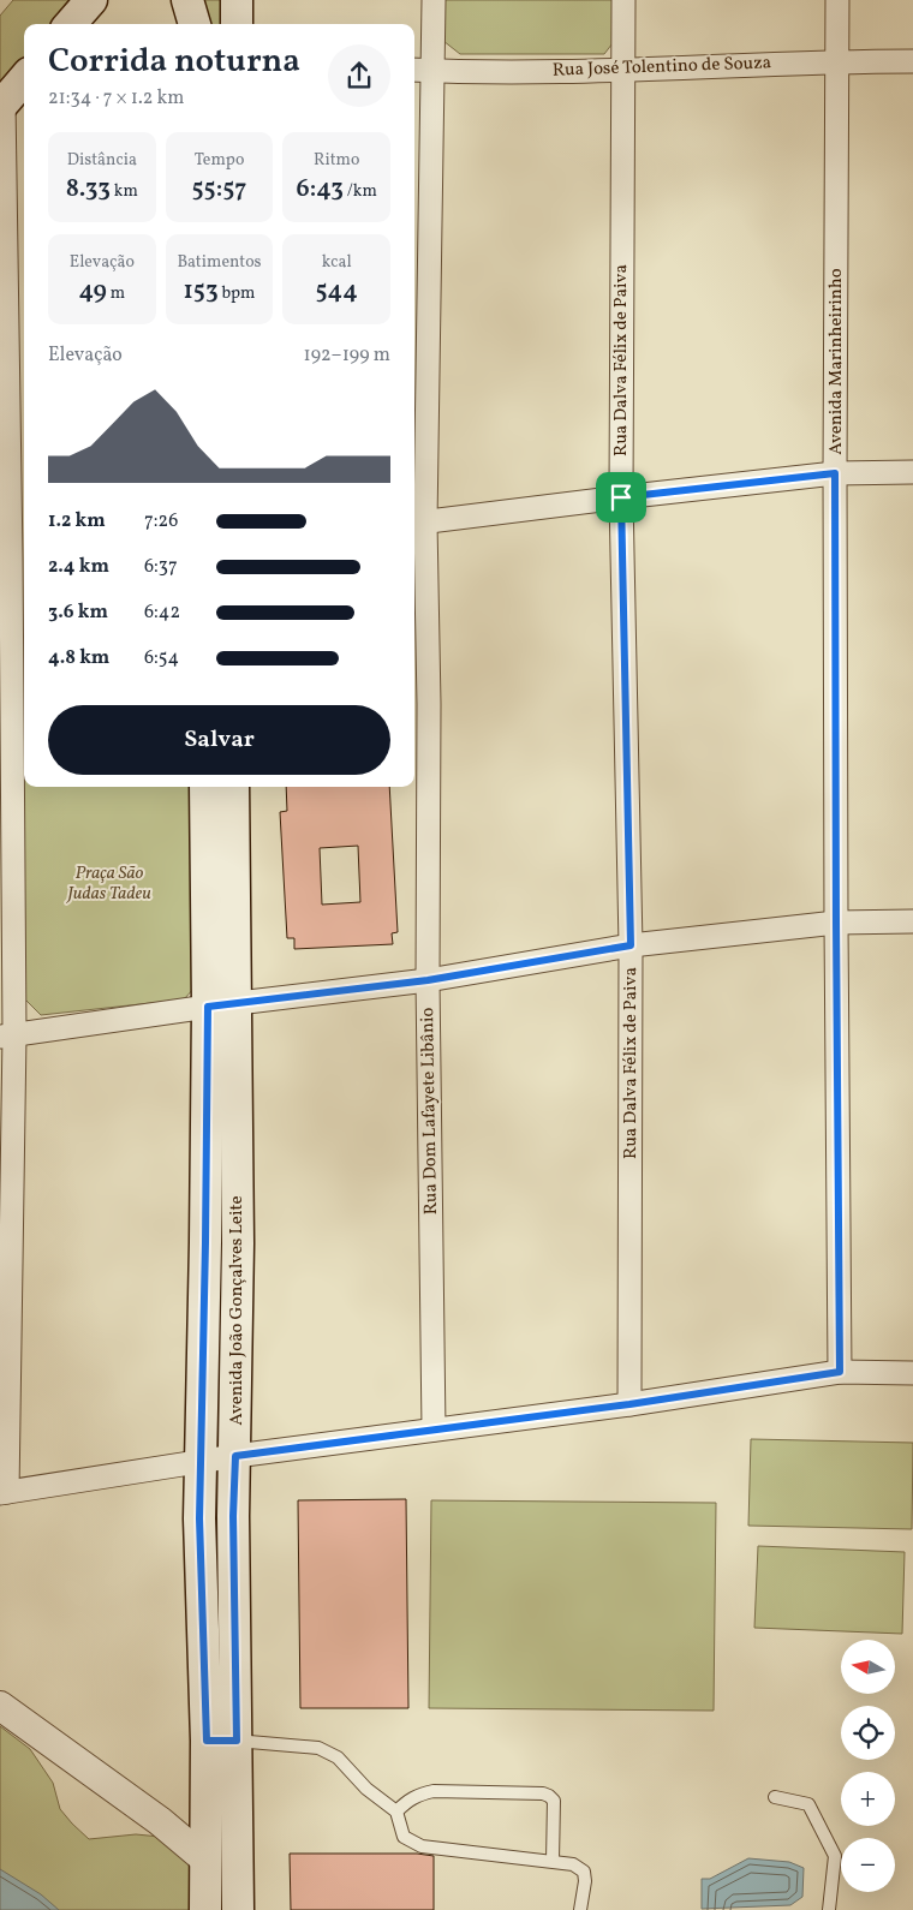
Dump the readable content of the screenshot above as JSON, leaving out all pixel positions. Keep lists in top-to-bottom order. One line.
{"streets":{"main road":["Avenida João Gonçalves Leite"],"street":["Rua José Tolentino de Souza","Rua Dalva Félix de Paiva","Avenida Marinheirinho","Rua Dom Lafayete Libânio"]},"crossings":[["Rua José Tolentino de Souza","Rua Dalva Félix de Paiva"],["Rua José Tolentino de Souza","Avenida Marinheirinho"],["Rua José Tolentino de Souza","Rua Dom Lafayete Libânio"]],"parks":["Praça São Judas Tadeu"],"north":"left","page":{"heading":["Corrida noturna","21:34 · 7 × 1.2 km"],"stats":[["Distância","8.33 km"],["Tempo","55:57"],["Ritmo","6:43 /km"],["Elevação","49 m"],["Batimentos","153 bpm"],["kcal","544"]],"chart":["Elevação","192–199 m"],"list":[{"name":"1.2 km","note":"7:26"},{"name":"2.4 km","note":"6:37"},{"name":"3.6 km","note":"6:42"},{"name":"4.8 km","note":"6:54"}],"buttons":"Salvar","map_buttons":["+","−"]}}
